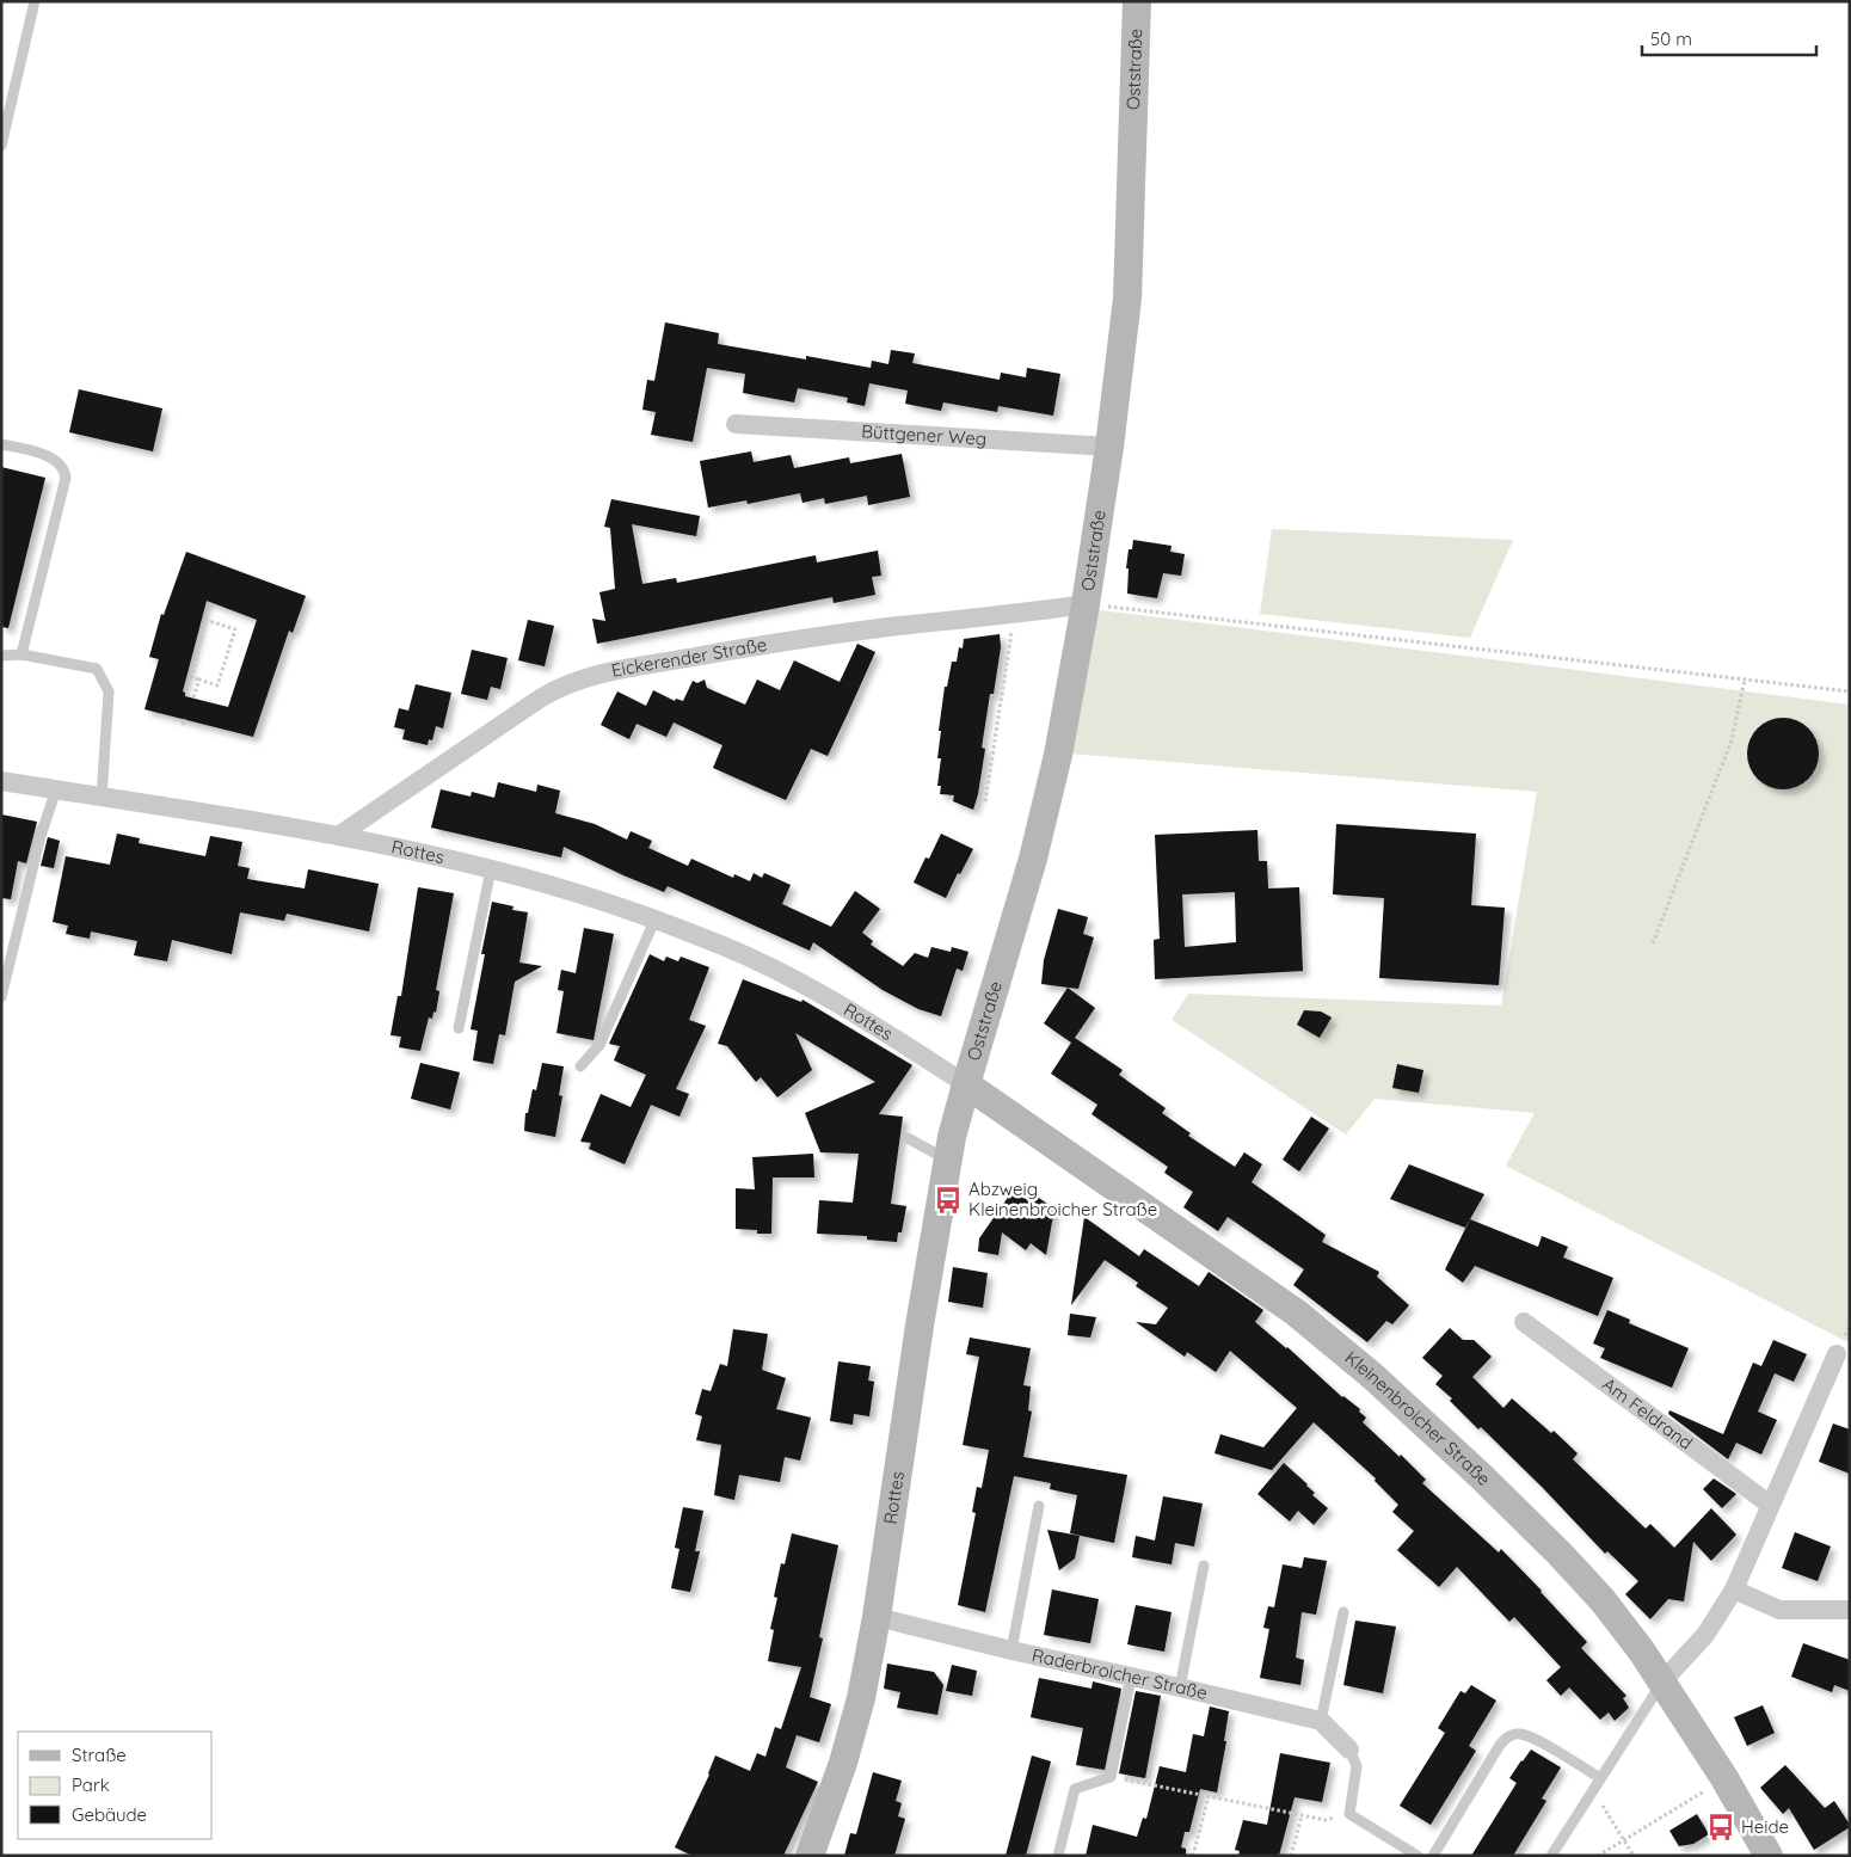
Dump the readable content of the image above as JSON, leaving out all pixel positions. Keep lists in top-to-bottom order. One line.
{"streets":{"street":["Oststraße","Büttgener Weg","Eickerender Straße","Rottes","Am Feldrand","Kleinenbroicher Straße","Raderbroicher Straße"]},"crossings":[["Oststraße","Büttgener Weg"],["Oststraße","Eickerender Straße"],["Oststraße","Rottes"],["Oststraße","Kleinenbroicher Straße"],["Eickerender Straße","Rottes"],["Rottes","Kleinenbroicher Straße"],["Rottes","Raderbroicher Straße"]],"places":{"bus stop":["Abzweig Kleinenbroicher Straße","Heide"]},"legend":["Straße","Park","Gebäude"],"scale_bar":"50 m"}
